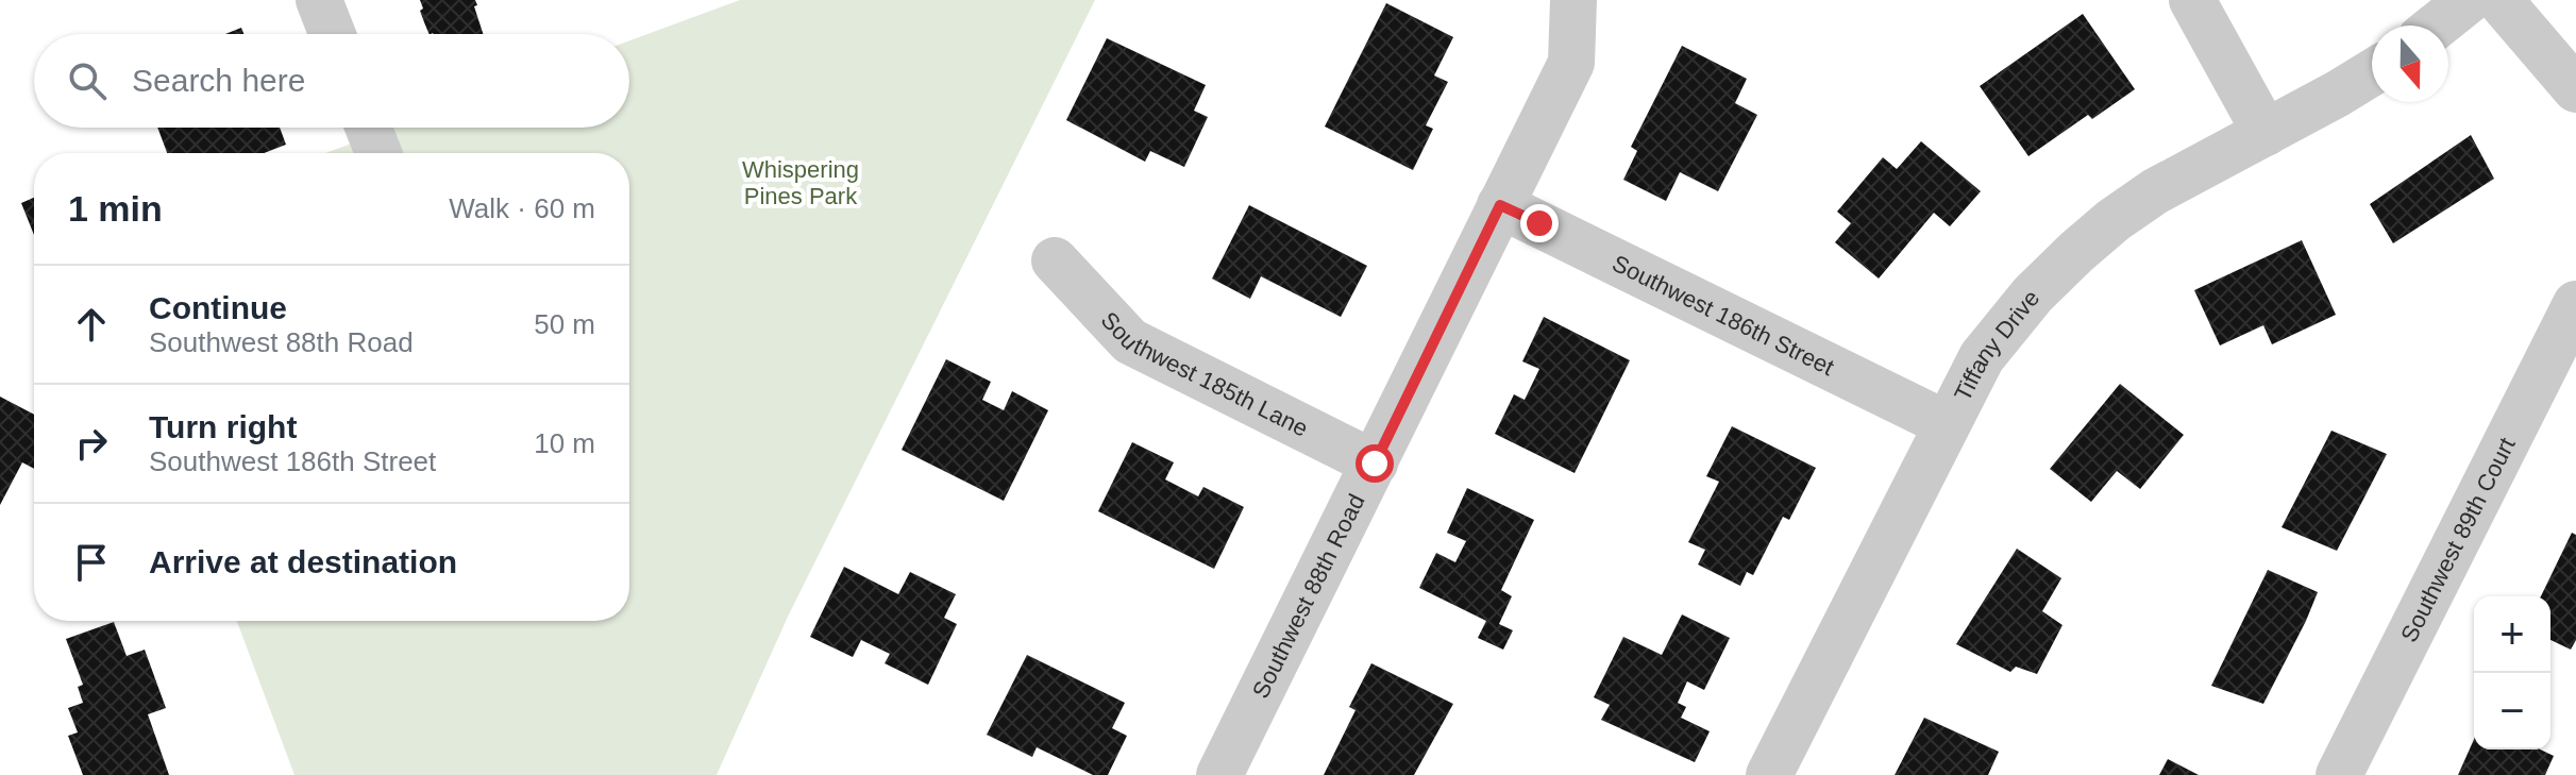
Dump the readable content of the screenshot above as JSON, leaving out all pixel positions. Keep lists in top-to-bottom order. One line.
{"streets":{"street":["Southwest 186th Street","Tiffany Drive","Southwest 185th Lane","Southwest 89th Court","Southwest 88th Road"]},"crossings":[["Southwest 186th Street","Tiffany Drive"],["Southwest 186th Street","Southwest 88th Road"],["Southwest 185th Lane","Southwest 88th Road"]],"parks":["Whispering Pines Park"],"north":"bottom","page":{"search":"Search here","heading":["1 min","Walk · 60 m"],"list":[["Continue","Southwest 88th Road","50 m"],["Turn right","Southwest 186th Street","10 m"],"Arrive at destination"],"map_buttons":["+","−"]}}
